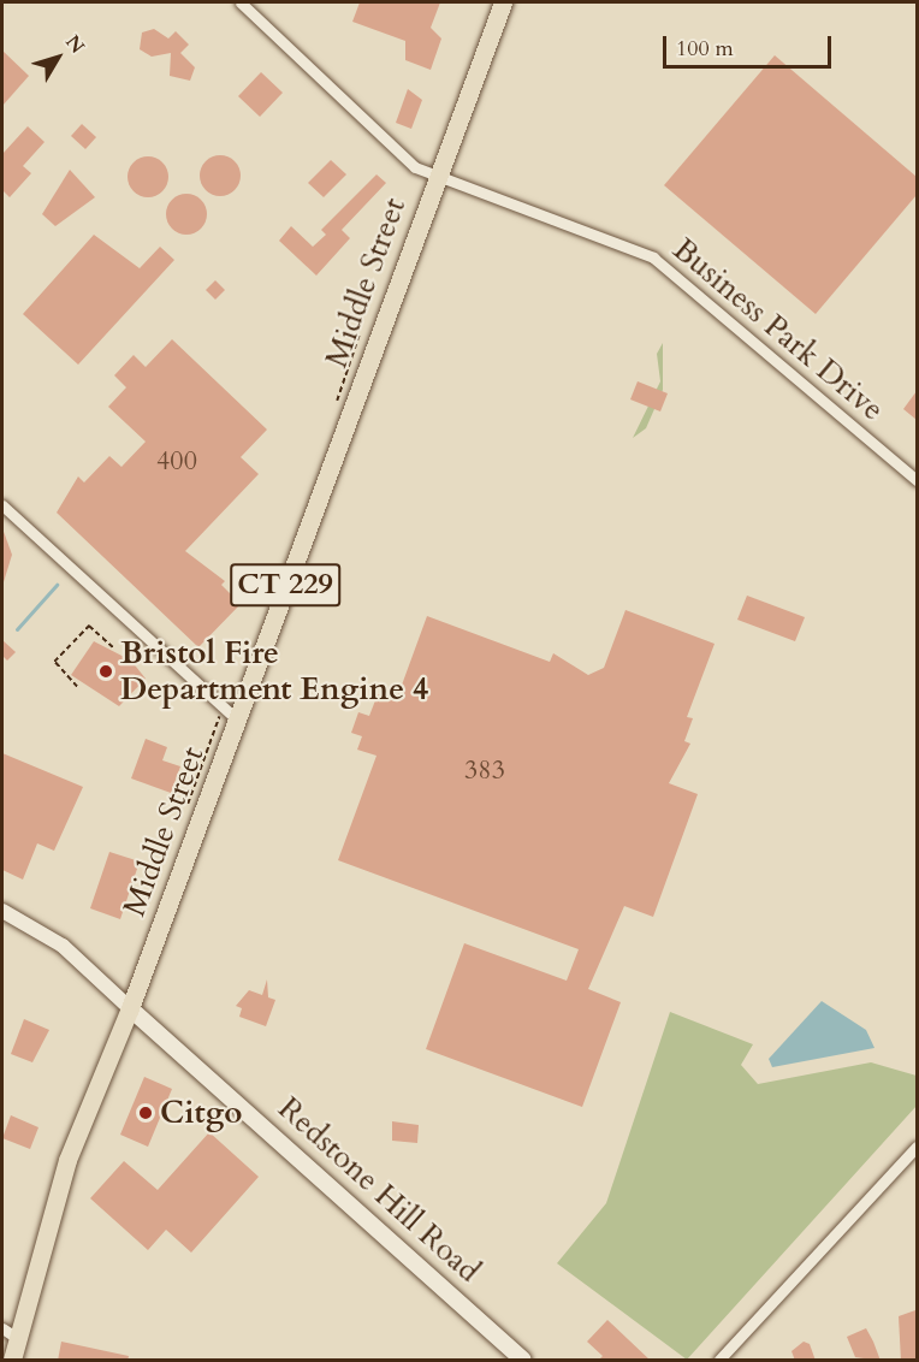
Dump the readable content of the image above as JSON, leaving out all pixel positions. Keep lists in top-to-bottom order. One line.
{"streets":{"main road":["Middle Street","CT 229","Redstone Hill Road"],"street":["Business Park Drive"]},"crossings":[["Middle Street","Business Park Drive"],["Middle Street","Redstone Hill Road"]],"places":["Bristol Fire Department Engine 4","Citgo"],"house_numbers":["400","383"],"scale_bar":"100 m","north":"top right"}
